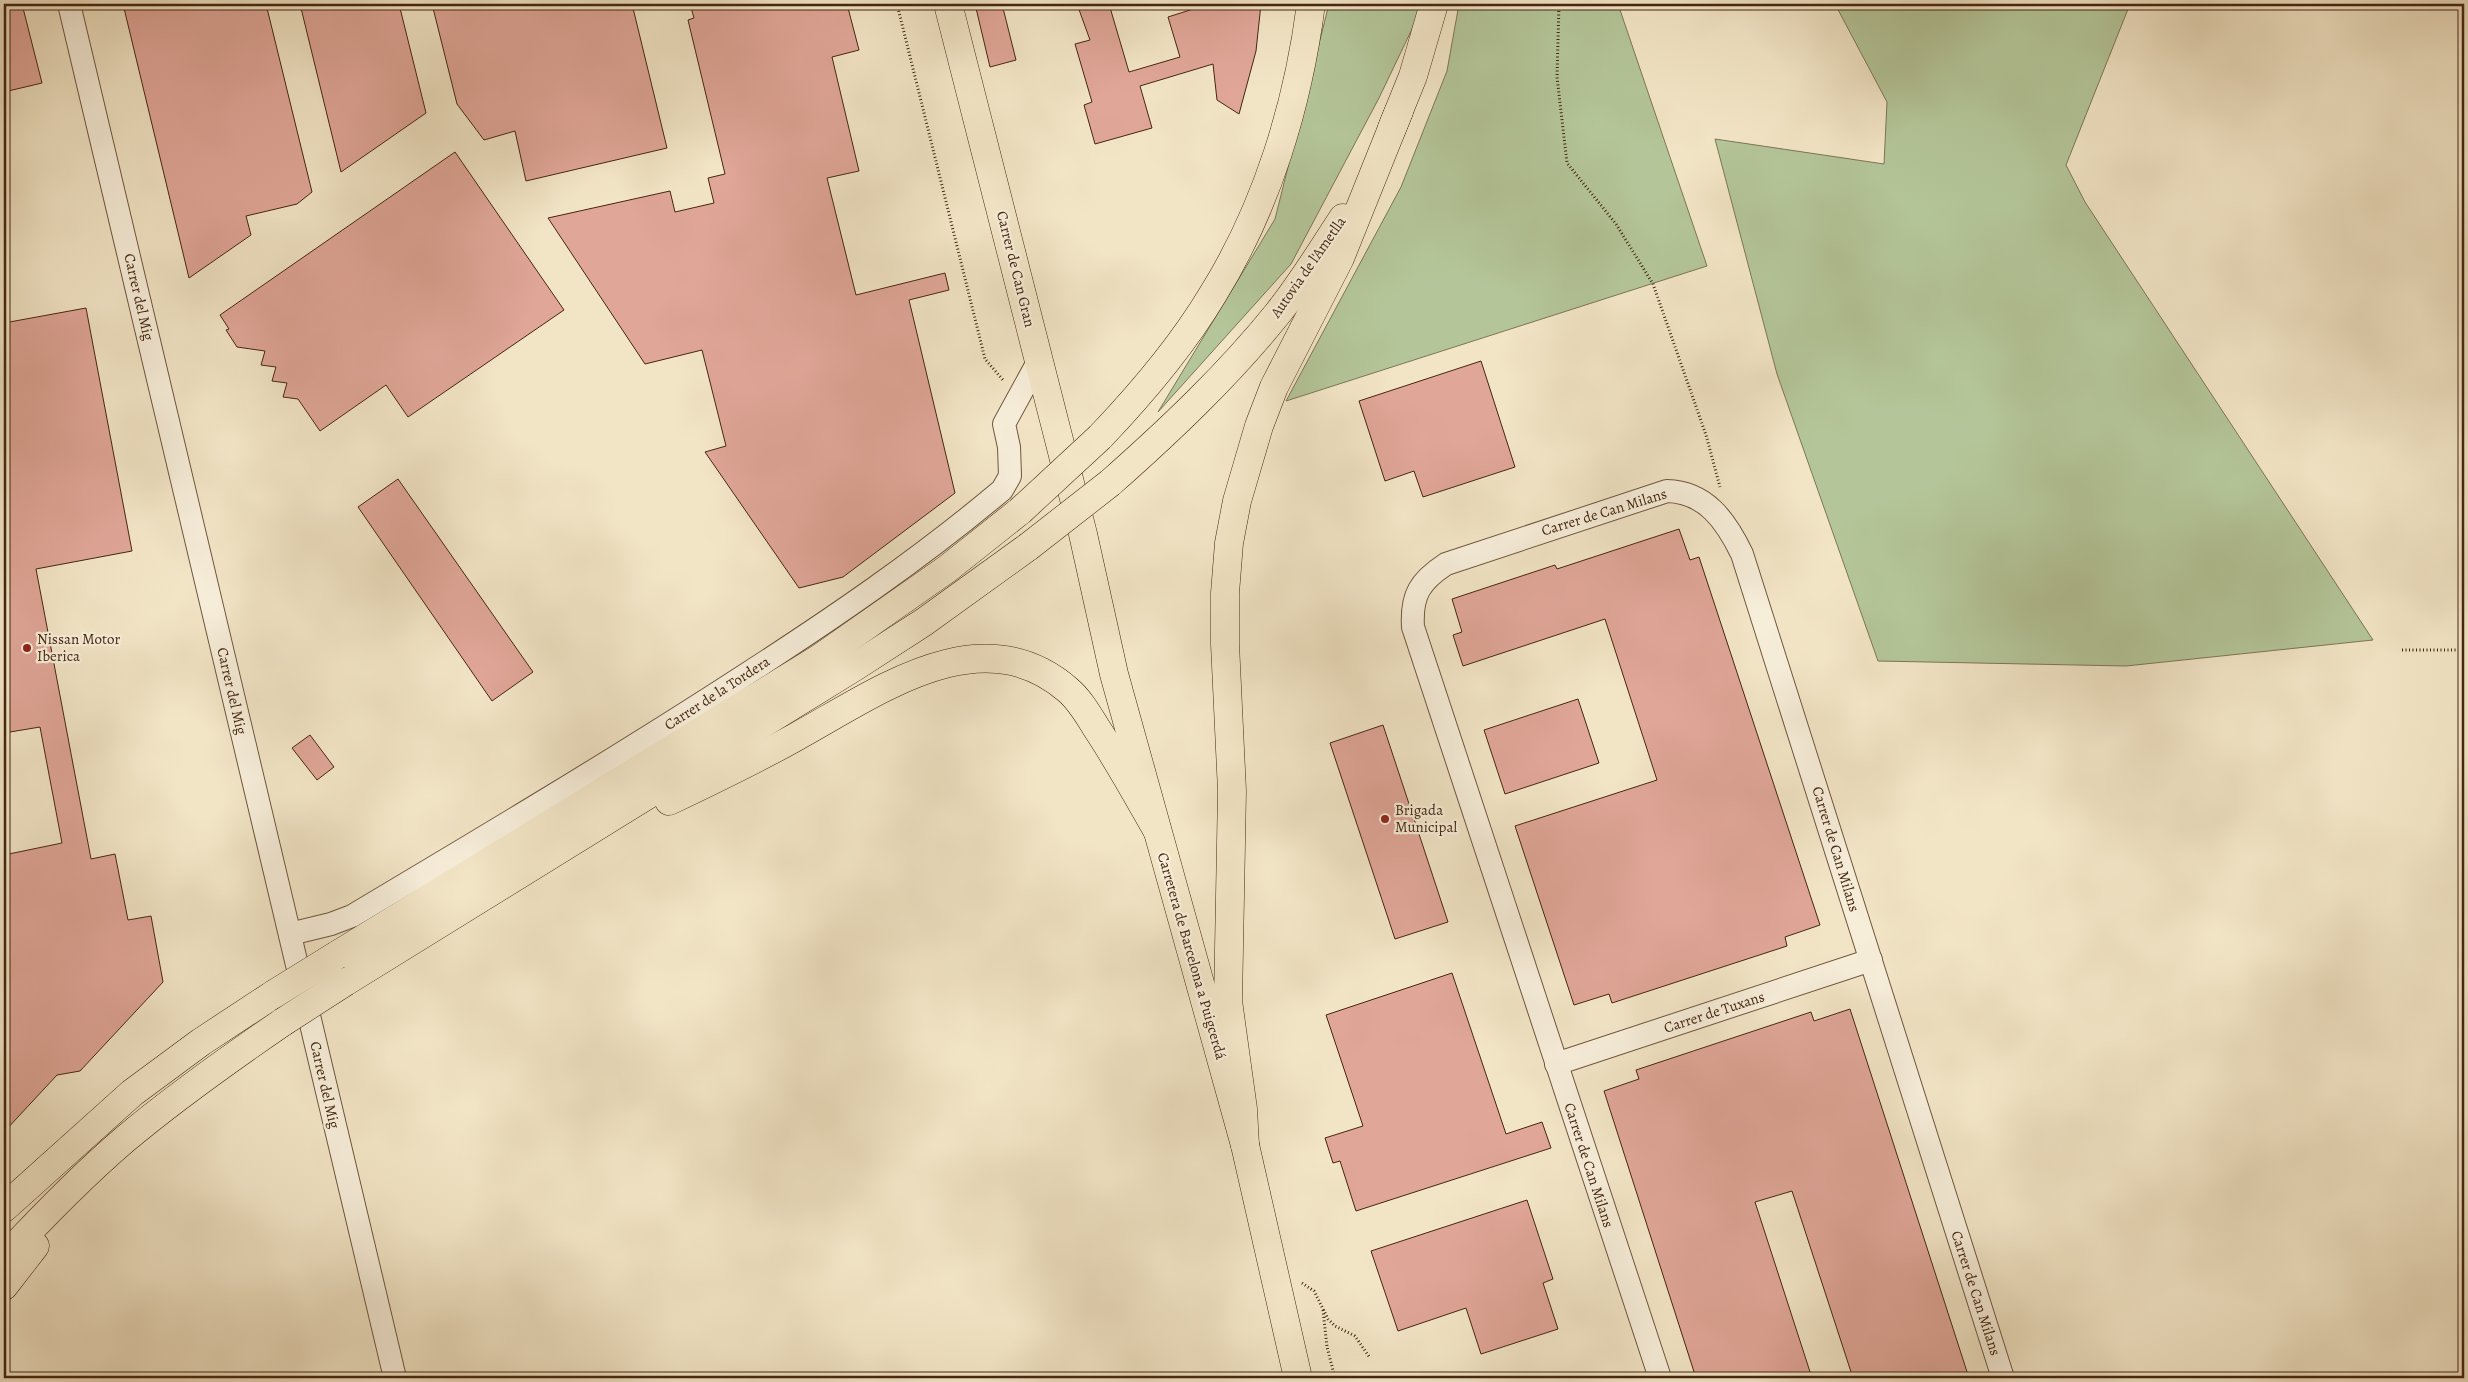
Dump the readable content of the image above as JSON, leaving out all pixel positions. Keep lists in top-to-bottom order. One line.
{"streets":{"main road":["Autovia de l'Ametlla","Carrer de Can Gran","Carretera de Barcelona a Puigcerdá"],"street":["Carrer del Mig","Carrer de Can Milans","Carrer de la Tordera","Carrer de Tuxans"]},"crossings":[["Carrer de Can Gran","Carrer de la Tordera"],["Carrer de Can Gran","Carretera de Barcelona a Puigcerdá"],["Carrer del Mig","Carrer de la Tordera"],["Carrer de Can Milans","Carrer de Tuxans"]],"places":["Nissan Motor Iberica","Brigada Municipal"]}
